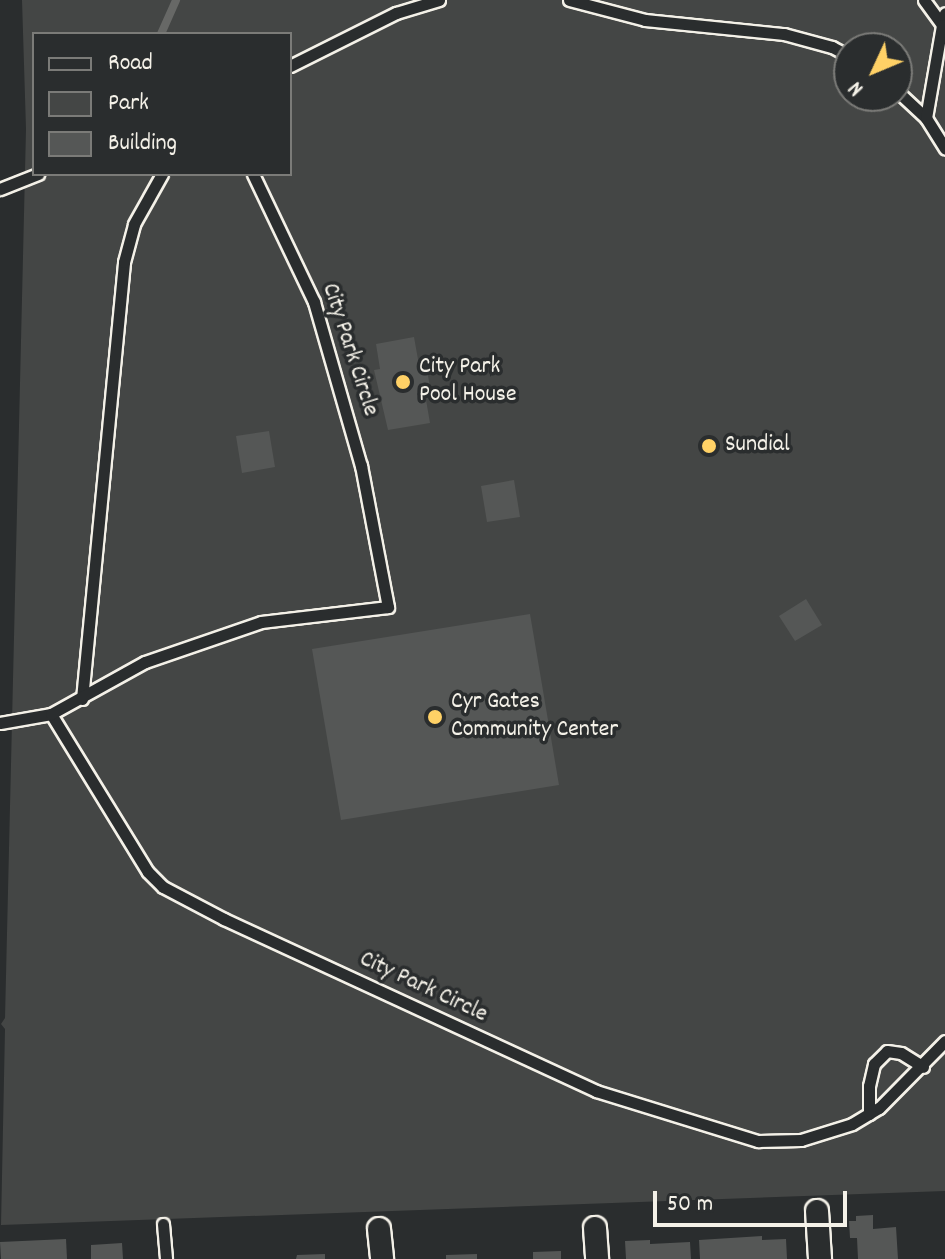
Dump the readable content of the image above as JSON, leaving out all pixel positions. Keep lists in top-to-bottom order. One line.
{"streets":{"lane":["City Park Circle"]},"places":["City Park Pool House","Sundial","Cyr Gates Community Center"],"legend":["Road","Park","Building"],"scale_bar":"50 m","north":"bottom left"}
